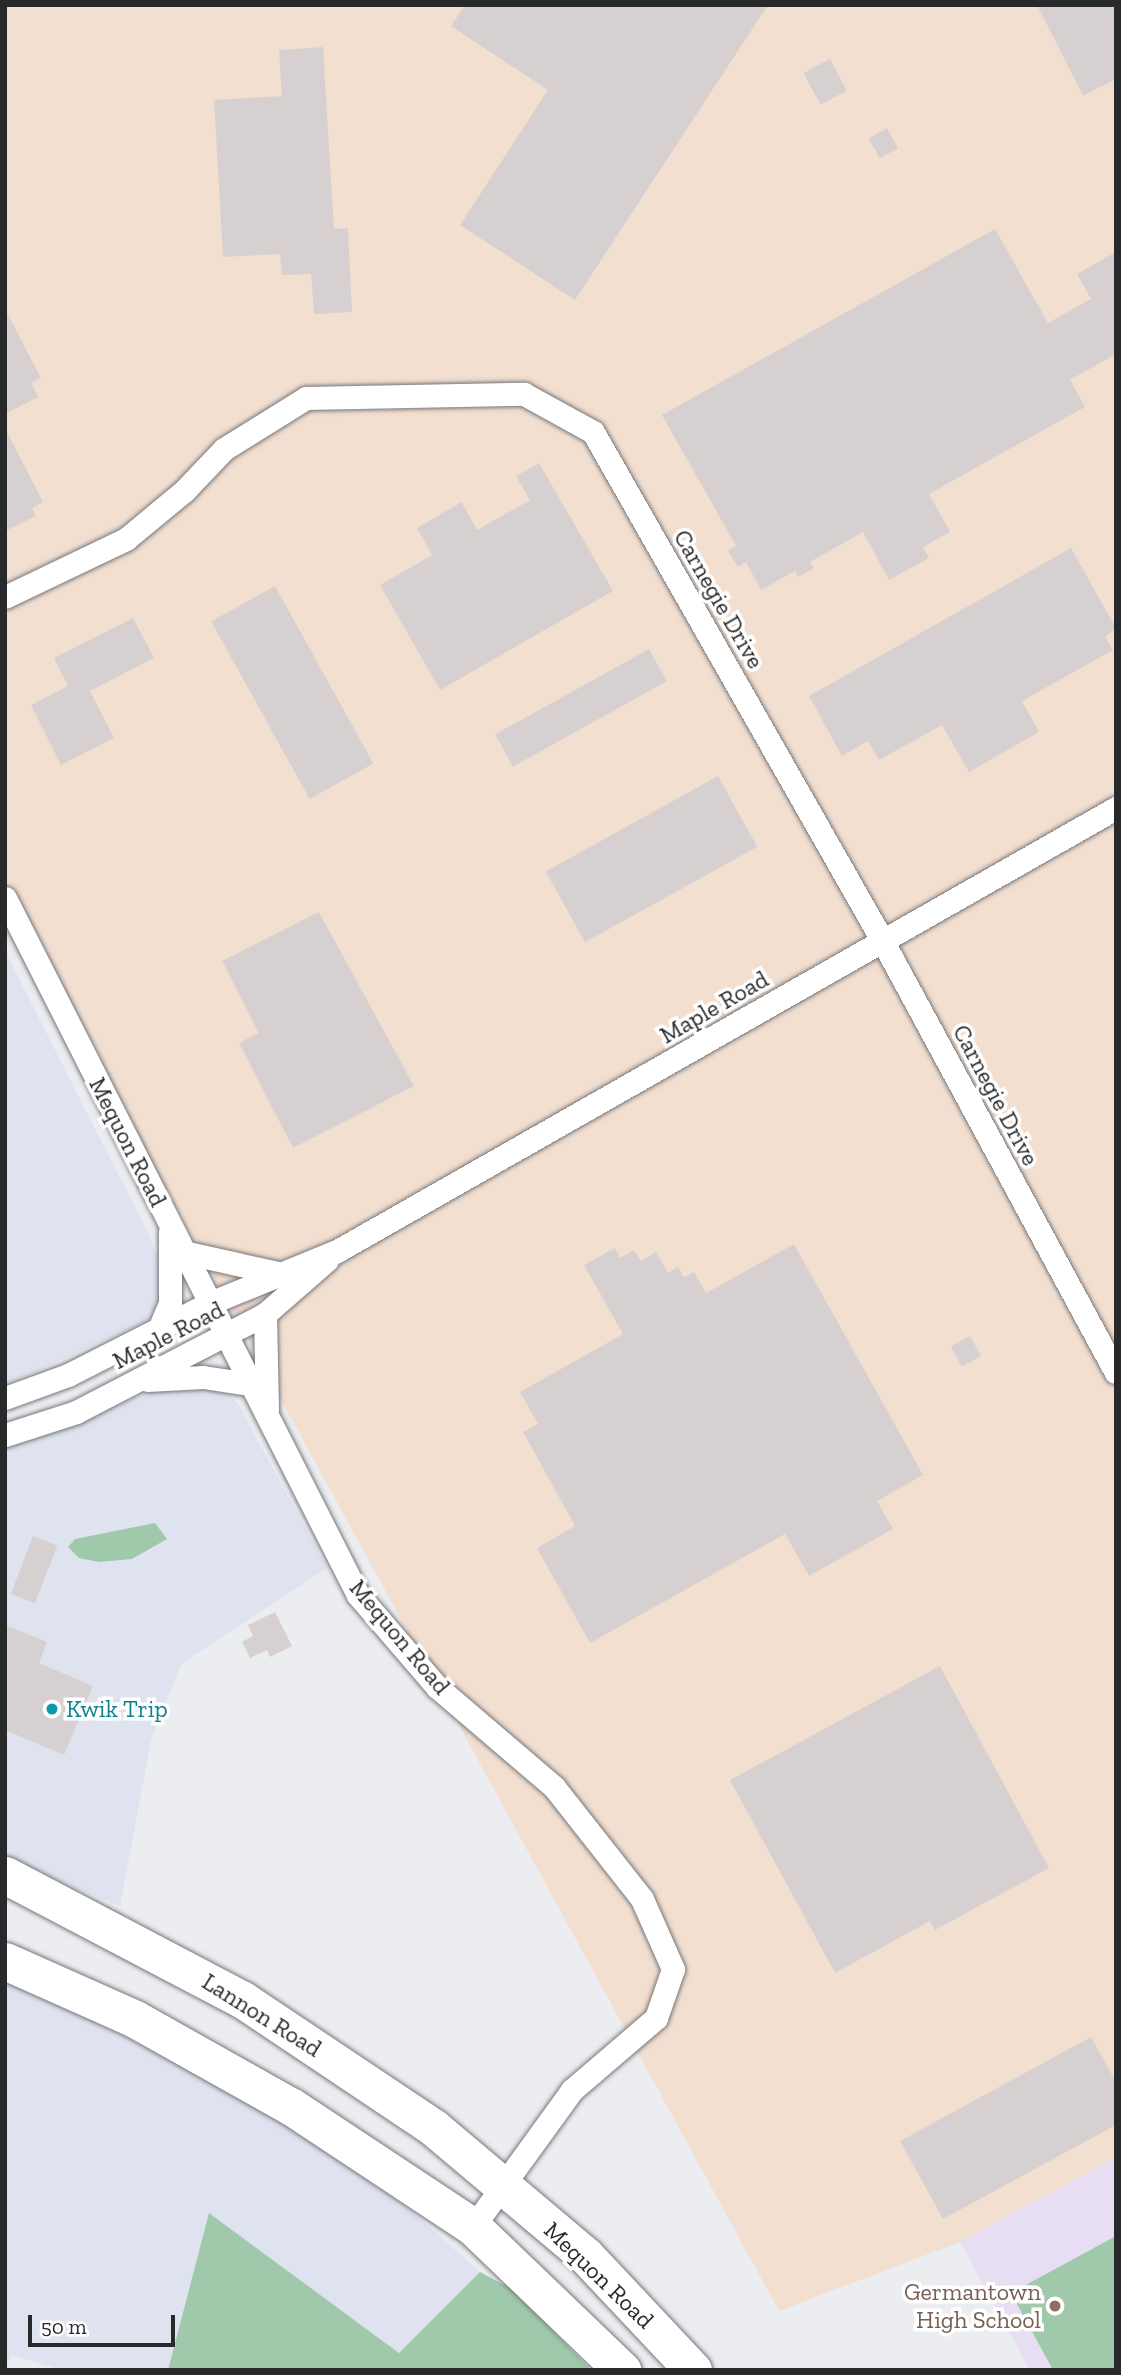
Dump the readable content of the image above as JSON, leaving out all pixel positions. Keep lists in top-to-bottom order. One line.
{"streets":{"main road":["Mequon Road","Lannon Road"],"street":["Carnegie Drive","Maple Road"]},"crossings":[["Carnegie Drive","Maple Road"],["Maple Road","Mequon Road"],["Mequon Road","Lannon Road"]],"places":["Kwik Trip","Germantown High School"],"scale_bar":"50 m"}
